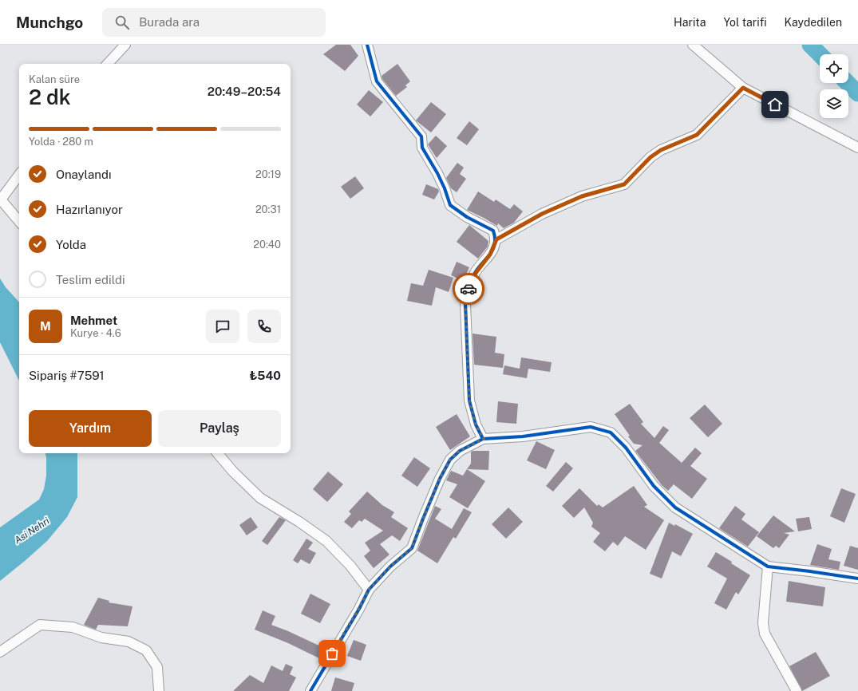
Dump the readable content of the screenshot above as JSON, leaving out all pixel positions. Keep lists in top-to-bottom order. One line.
{"water":["Asi Nehri"],"page":{"header":"Munchgo","search":"Burada ara","nav":["Harita","Yol tarifi","Kaydedilen"],"heading":["2 dk","Kalan süre","20:49–20:54"],"panel":["Mehmet","Kurye · 4.6","Sipariş #7591","₺540"],"bar":"Yolda · 280 m","list":[["Onaylandı","20:19"],["Hazırlanıyor","20:31"],["Yolda","20:40"],"Teslim edildi"],"round":"M","buttons":["Yardım","Paylaş"]}}
